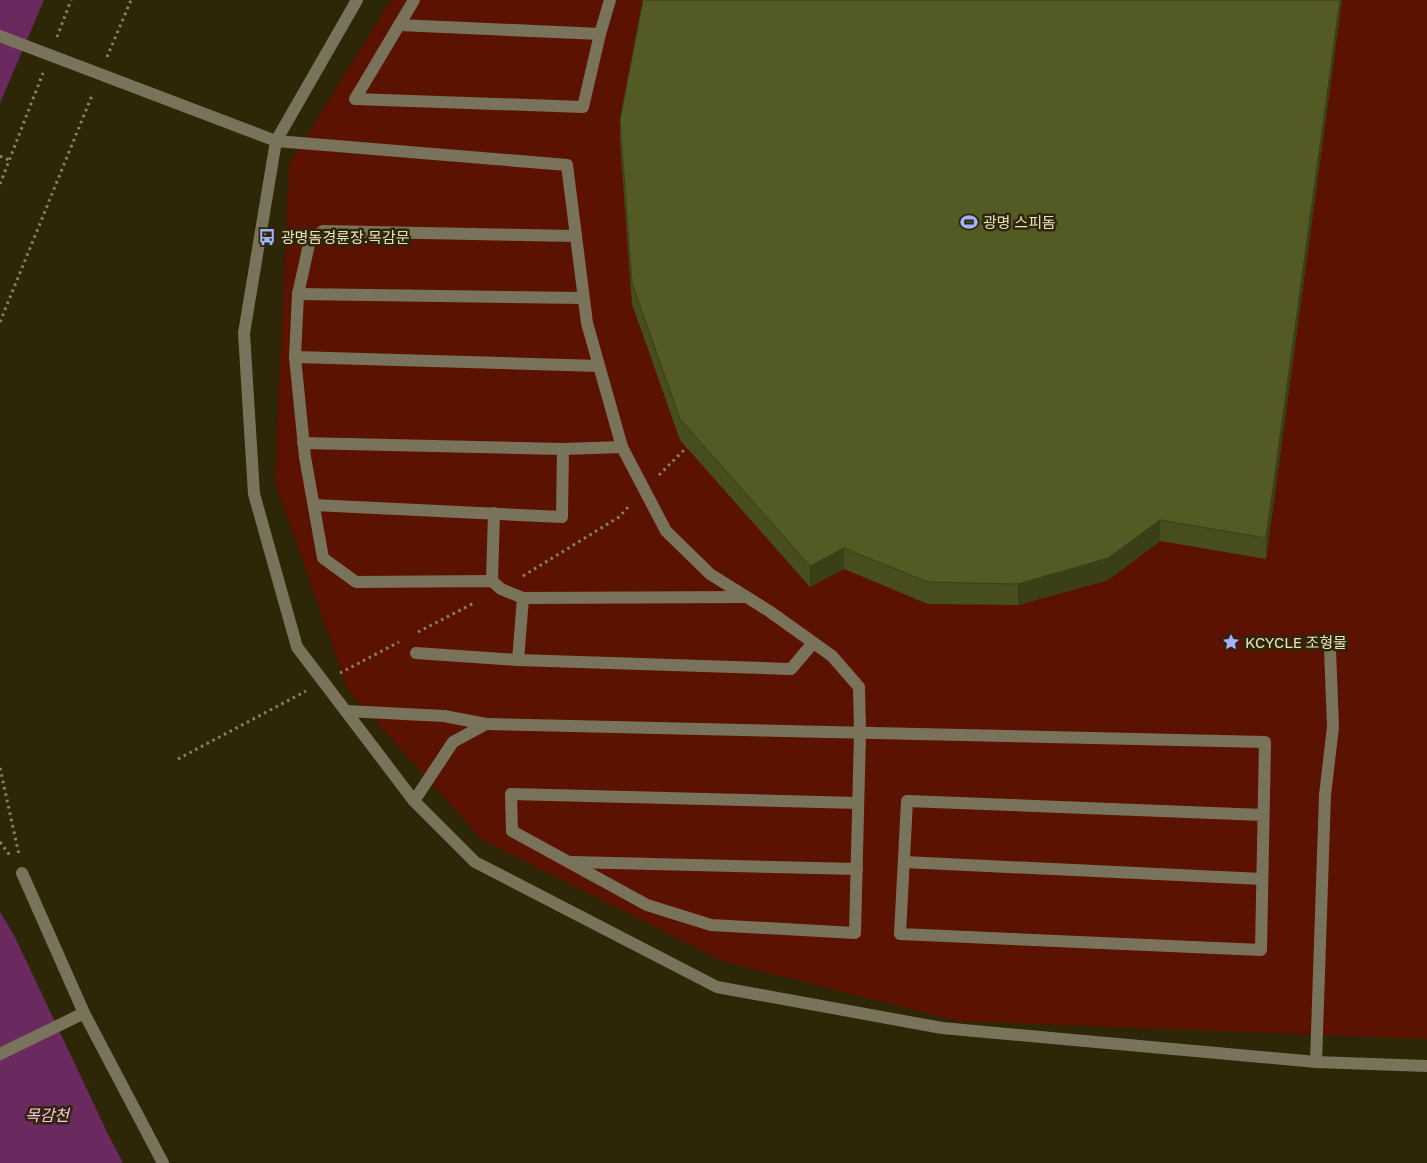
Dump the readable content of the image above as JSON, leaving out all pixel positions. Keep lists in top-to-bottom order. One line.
{"water":["목감천"],"places":{"sports":["광명 스피돔"],"bus stop":["광명돔경륜장.목감문"],"place":["KCYCLE 조형물"]}}
